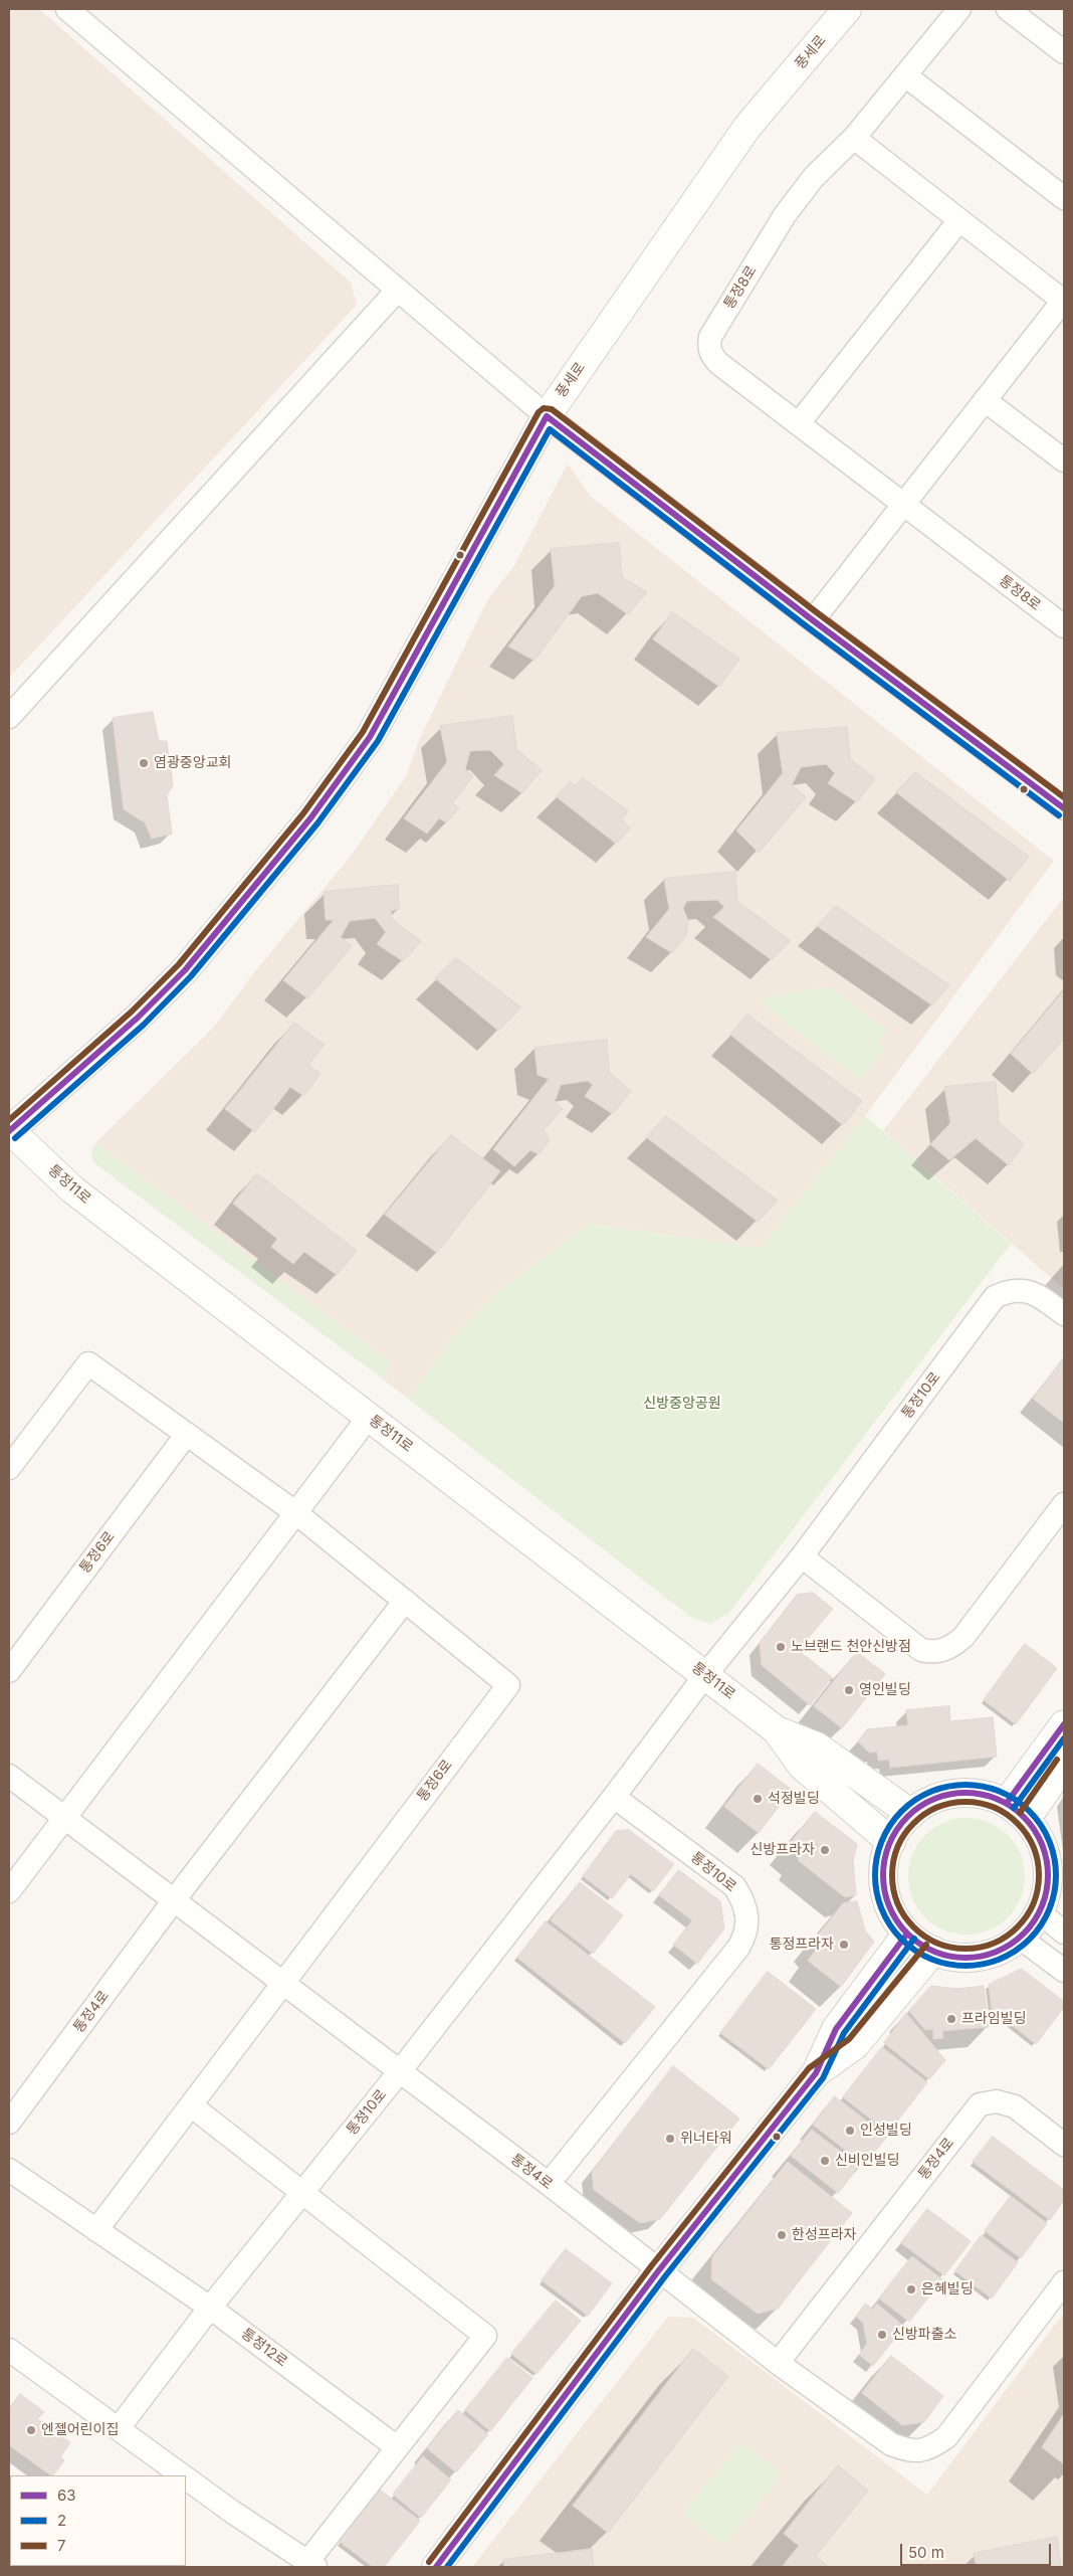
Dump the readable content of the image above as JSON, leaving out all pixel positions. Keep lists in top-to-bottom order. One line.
{"streets":{"street":["풍세로","통정8로","통정11로","통정10로","통정6로","통정4로","통정12로"]},"crossings":[["풍세로","통정11로"],["통정11로","통정10로"],["통정10로","통정4로"],["통정10로","통정12로"],["통정6로","통정4로"]],"parks":["신방중앙공원"],"places":["염광중앙교회","노브랜드 천안신방점","영인빌딩","석정빌딩","신방프라자","통정프라자","프라임빌딩","인성빌딩","위너타워","신비인빌딩","한성프라자","은혜빌딩","신방파출소","엔젤어린이집"],"lines":["transit line 7","transit line 63","transit line 2"],"legend":["63","2","7"],"scale_bar":"50 m"}
